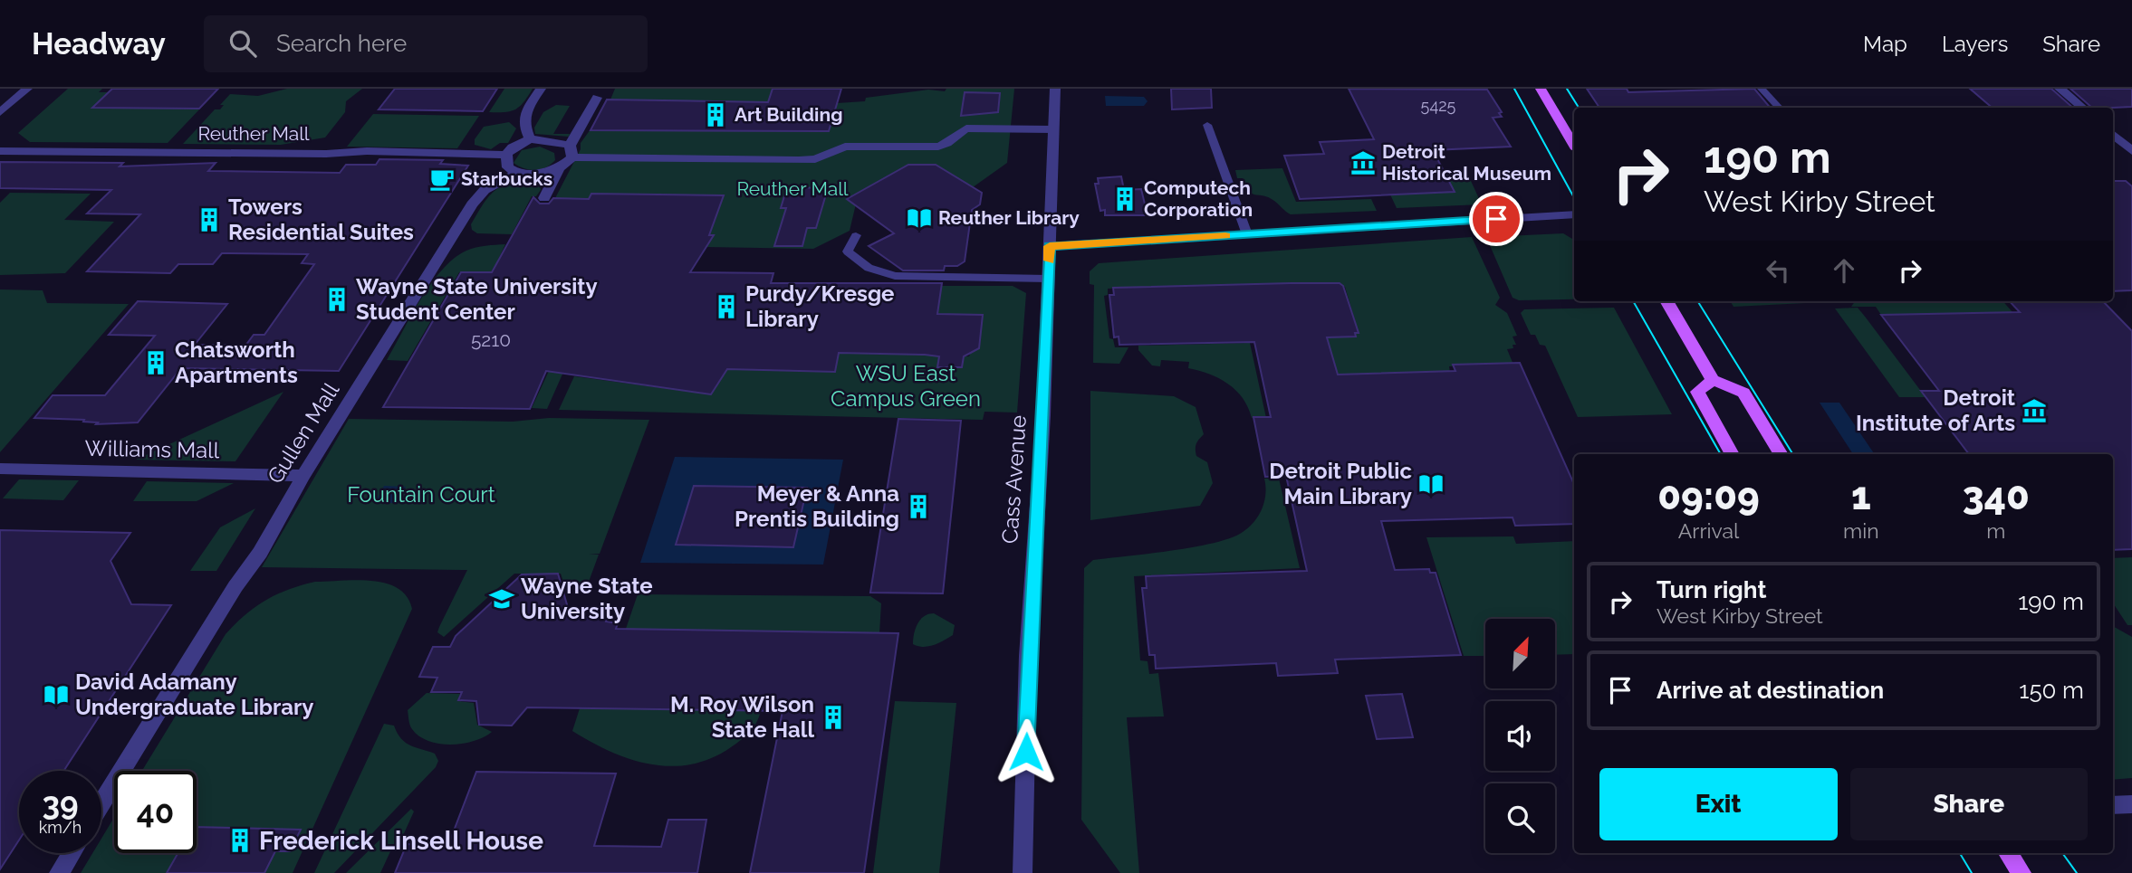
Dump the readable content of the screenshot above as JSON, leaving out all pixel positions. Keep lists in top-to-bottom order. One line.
{"streets":{"street":["Reuther Mall","Gullen Mall","Williams Mall","Cass Avenue"]},"crossings":[["Gullen Mall","Williams Mall"]],"parks":["Reuther Mall","WSU East Campus Green","Fountain Court"],"places":{"building":["Art Building","Computech Corporation","Towers Residential Suites","Wayne State University Student Center","Purdy/Kresge Library","Chatsworth Apartments","Meyer & Anna Prentis Building","M. Roy Wilson State Hall","Frederick Linsell House"],"museum":["Detroit Historical Museum","Detroit Institute of Arts"],"cafe":["Starbucks"],"library":["Reuther Library","Detroit Public Main Library","David Adamany Undergraduate Library"],"school or university":["Wayne State University"]},"house_numbers":["5425","5210"],"north":"top right","page":{"header":"Headway","search":"Search here","nav":["Map","Layers","Share"],"turn":["190 m","West Kirby Street"],"eta":["09:09","Arrival","1","min","340","m"],"list":[{"name":"Turn right","note":"West Kirby Street","value":"190 m"},{"name":"Arrive at destination","value":"150 m"}],"buttons":["Exit","Share"],"speed":"39 km/h","limit":"40"}}
